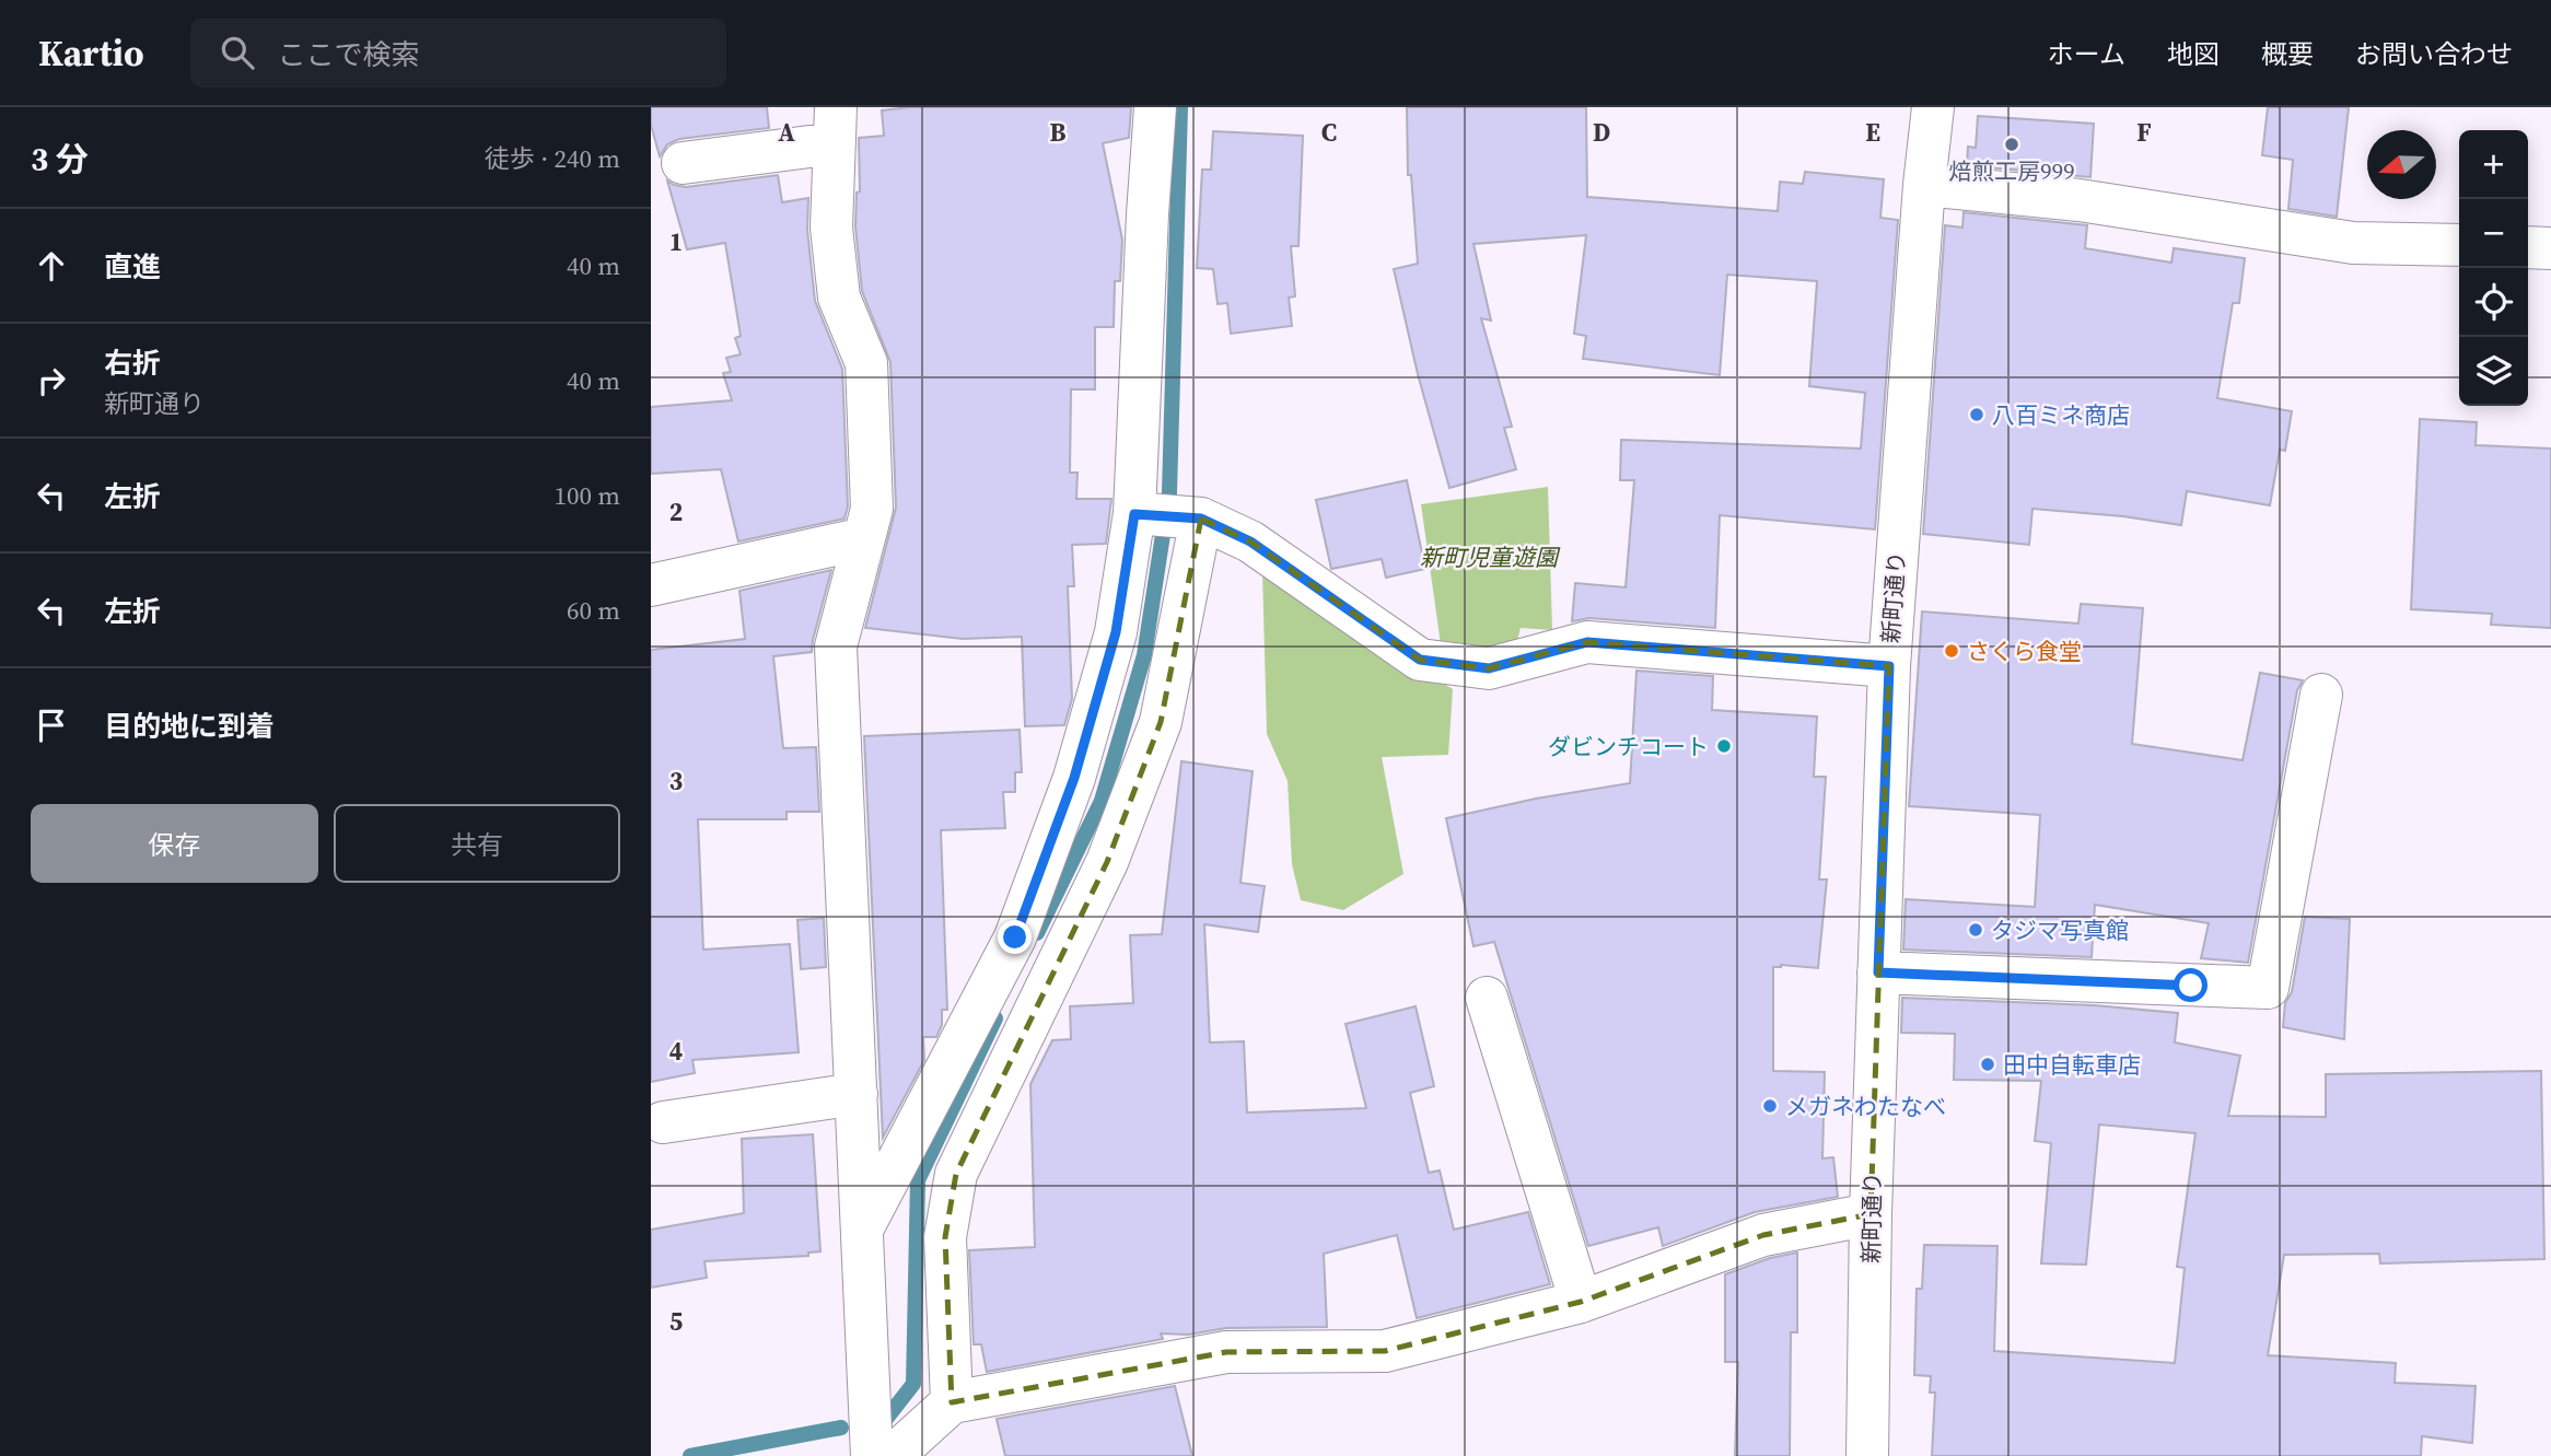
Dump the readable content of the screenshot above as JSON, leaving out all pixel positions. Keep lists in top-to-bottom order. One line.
{"streets":{"street":["新町通り"]},"parks":["新町児童遊園"],"places":["焙煎工房999","八百ミネ商店","さくら食堂","ダビンチコート","タジマ写真館","田中自転車店","メガネわたなべ"],"north":"left","page":{"header":"Kartio","search":"ここで検索","nav":["ホーム","地図","概要","お問い合わせ"],"heading":["3 分","徒歩 · 240 m"],"map_buttons":["+","−"],"list":[["直進","40 m"],["右折","新町通り","40 m"],["左折","100 m"],["左折","60 m"],"目的地に到着"],"buttons":["保存","共有"]},"grid":{"columns":["A","B","C","D","E","F"],"rows":["1","2","3","4","5"]}}
